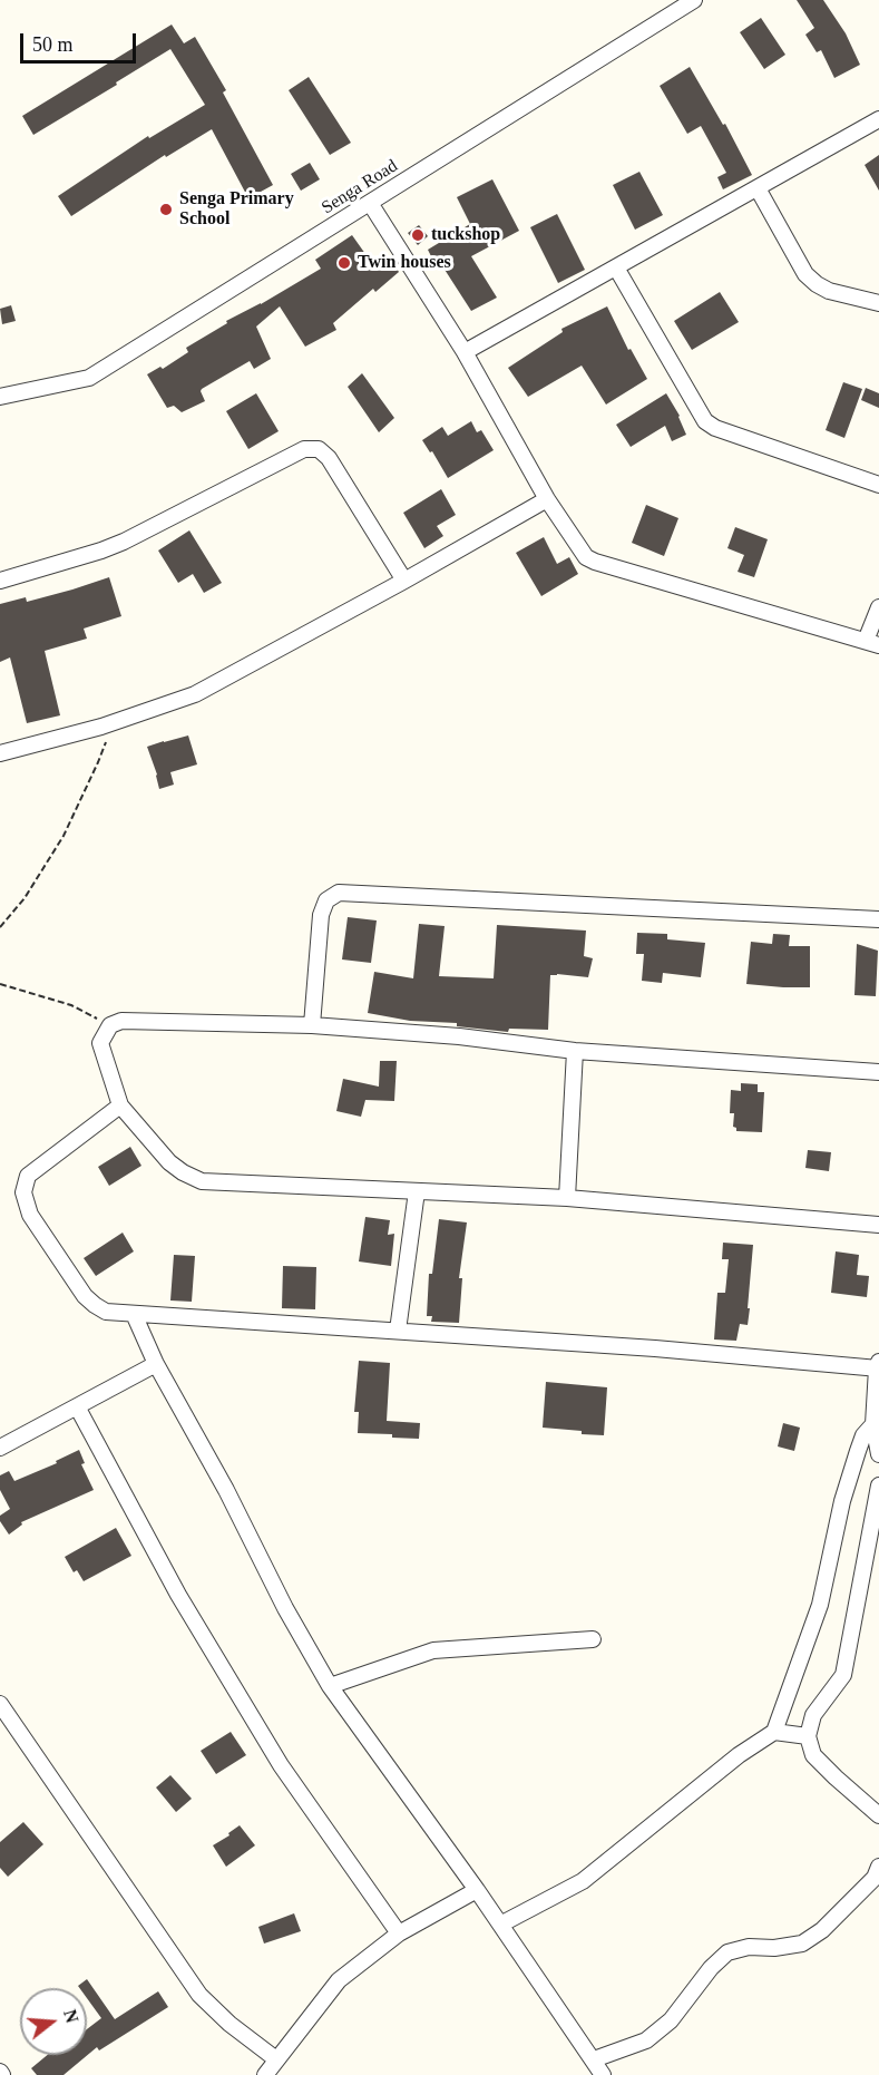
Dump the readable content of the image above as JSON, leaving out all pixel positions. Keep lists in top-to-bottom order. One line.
{"streets":{"street":["Senga Road"]},"places":["Senga Primary School","tuckshop","Twin houses"],"scale_bar":"50 m","north":"right"}
